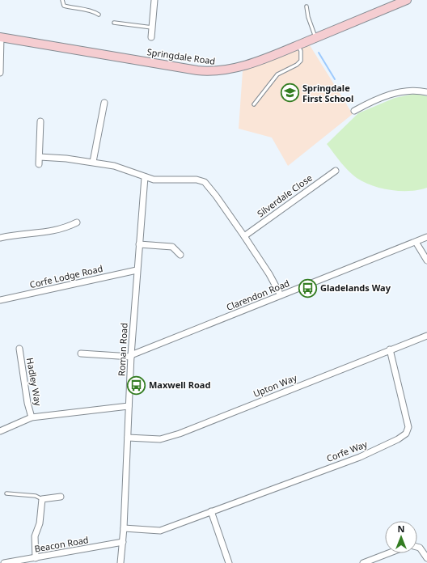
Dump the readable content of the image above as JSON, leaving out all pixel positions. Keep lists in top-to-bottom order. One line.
{"streets":{"street":["Springdale Road","Silverdale Close","Corfe Lodge Road","Clarendon Road","Roman Road","Hadley Way","Upton Way","Corfe Way","Beacon Road"]},"crossings":[["Corfe Lodge Road","Roman Road"],["Clarendon Road","Roman Road"],["Roman Road","Upton Way"],["Roman Road","Corfe Way"],["Roman Road","Beacon Road"],["Upton Way","Corfe Way"]],"places":{"school or university":["Springdale First School"],"bus stop":["Gladelands Way","Maxwell Road"]},"north":"top"}
